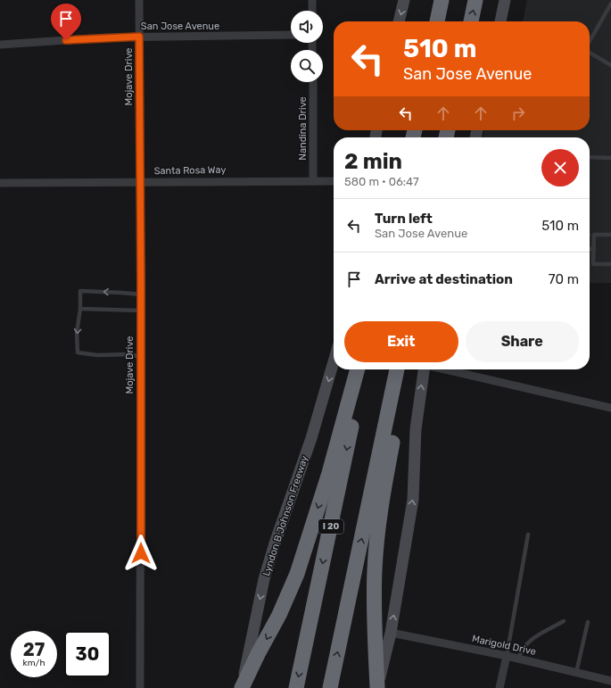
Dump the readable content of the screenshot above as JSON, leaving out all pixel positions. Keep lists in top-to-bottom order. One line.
{"streets":{"highway":["I 20"],"main road":["Lyndon B Johnson Freeway"],"street":["San Jose Avenue","Mojave Drive","Nandina Drive","Santa Rosa Way","Marigold Drive"]},"crossings":[["San Jose Avenue","Mojave Drive"],["Mojave Drive","Santa Rosa Way"],["Nandina Drive","Santa Rosa Way"]],"one_way":["Lyndon B Johnson Freeway"],"page":{"turn":["510 m","San Jose Avenue"],"heading":["2 min","580 m · 06:47"],"list":[{"name":"Turn left","note":"San Jose Avenue","value":"510 m"},{"name":"Arrive at destination","value":"70 m"}],"buttons":["Exit","Share"],"speed":"27 km/h","limit":"30"}}
